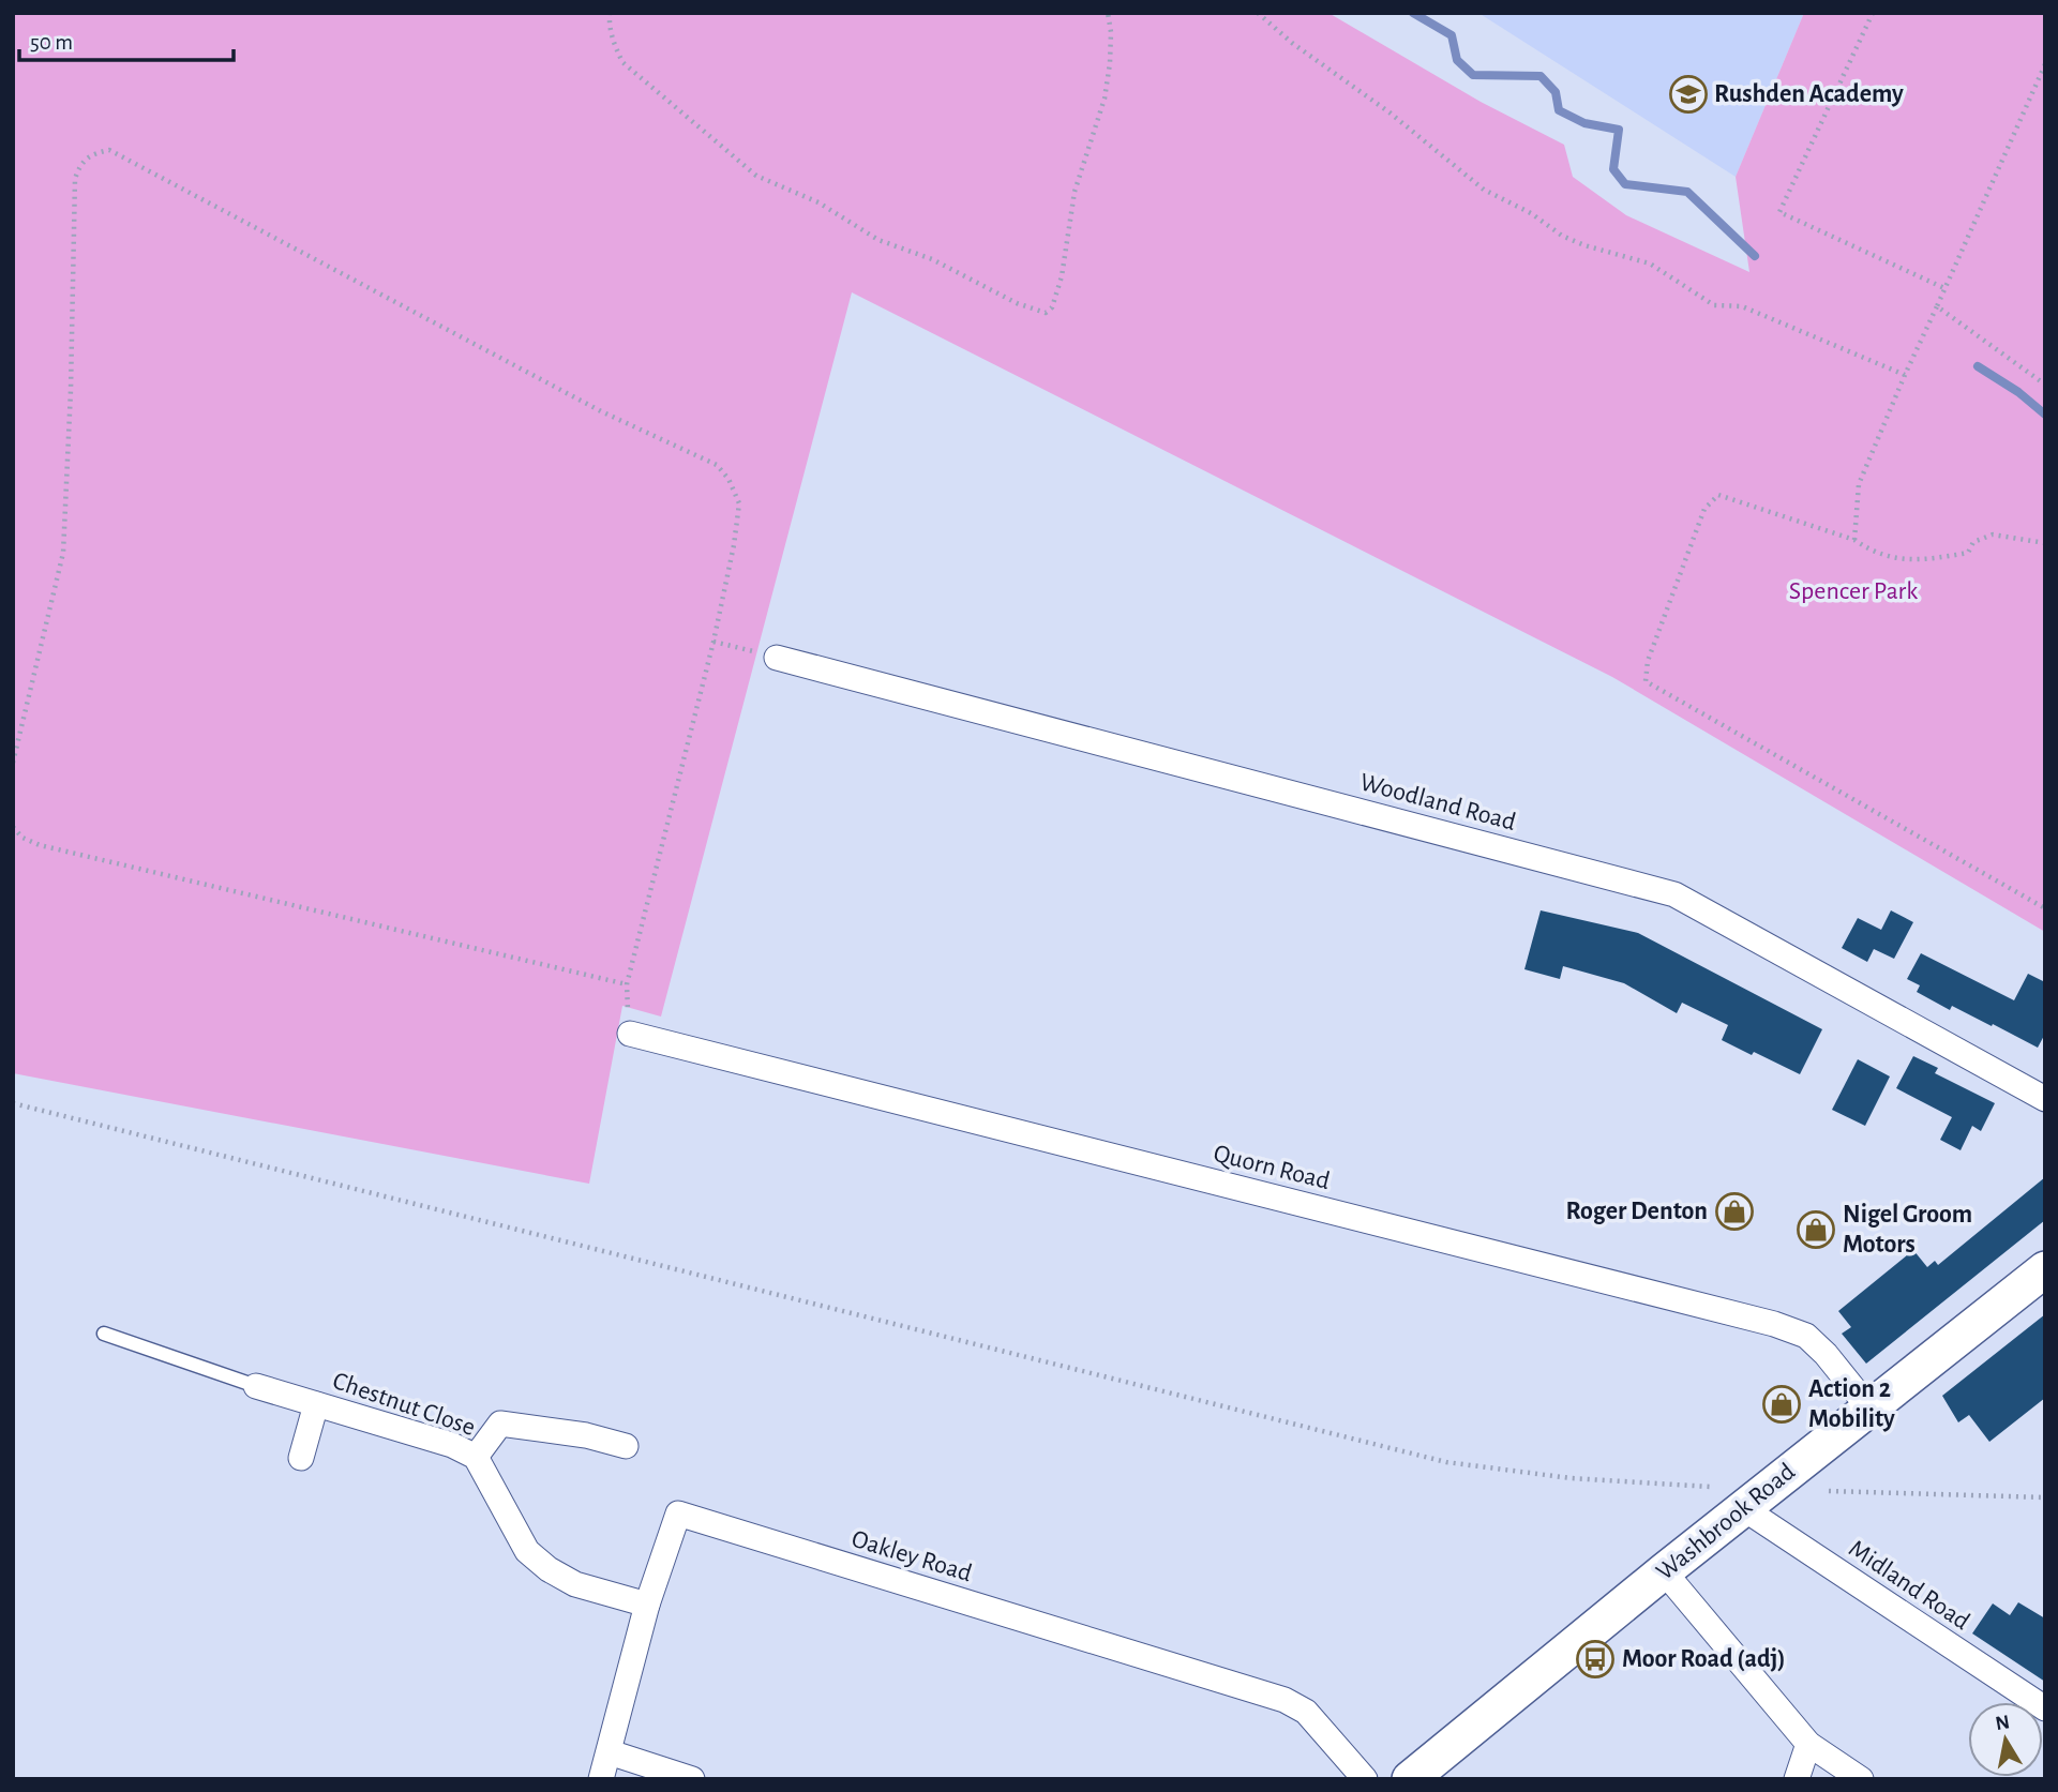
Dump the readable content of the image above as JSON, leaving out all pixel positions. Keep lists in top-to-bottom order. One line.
{"streets":{"main road":["Washbrook Road"],"street":["Woodland Road","Quorn Road","Chestnut Close","Oakley Road","Midland Road"]},"crossings":[["Quorn Road","Washbrook Road"],["Chestnut Close","Oakley Road"],["Washbrook Road","Midland Road"]],"parks":["Spencer Park"],"places":{"school or university":["Rushden Academy"],"shop":["Roger Denton","Nigel Groom Motors","Action 2 Mobility"],"bus stop":["Moor Road (adj)"]},"scale_bar":"50 m","north":"top"}
